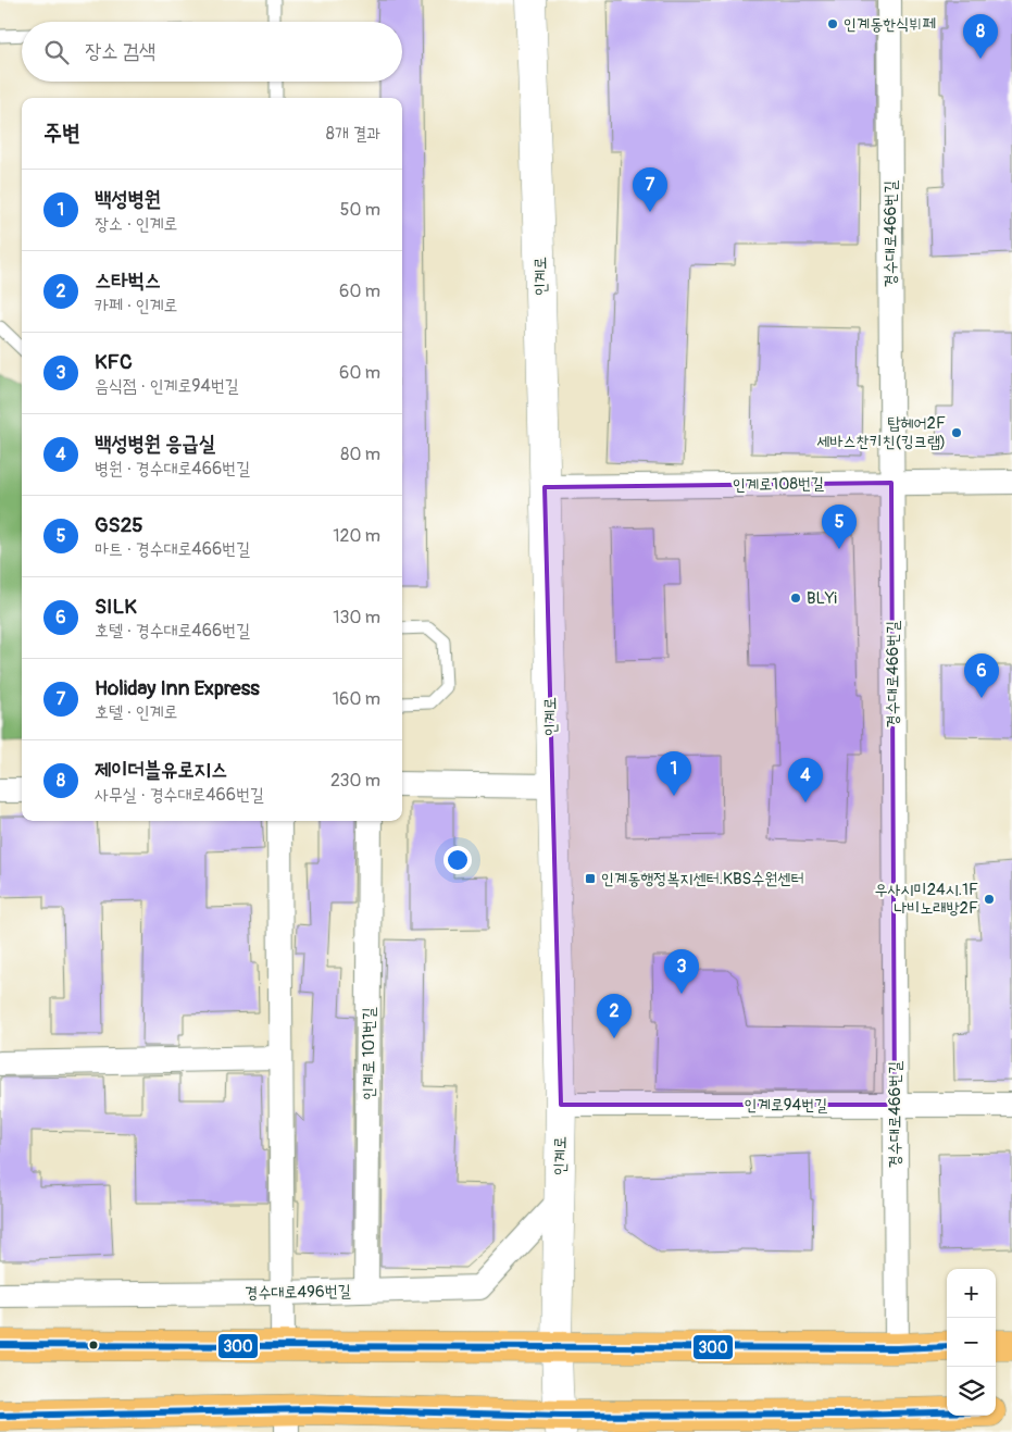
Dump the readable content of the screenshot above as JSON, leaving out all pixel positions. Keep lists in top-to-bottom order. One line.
{"streets":{"street":["경수대로466번길","인계로","인계로108번길","인계로 101번길","인계로94번길","경수대로496번길"]},"crossings":[["경수대로466번길","인계로108번길"],["경수대로466번길","인계로94번길"],["인계로","인계로108번길"],["인계로","인계로94번길"],["인계로","경수대로496번길"],["인계로 101번길","경수대로496번길"]],"places":{"other":["인계동한식뷔페","탑헤어2F 세바스찬키친(킹크랩)","BLYi","우사시미24시.1F 나비노래방2F"],"transit":["인계동행정복지센터.KBS수원센터"]},"lines":["transit line 300"],"page":{"pins":["8","7","5","6","1","4","3","2"],"search":"장소 검색","heading":["주변","8개 결과"],"list":[{"mark":"1","name":"백성병원","note":"장소 · 인계로","value":"50 m"},{"mark":"2","name":"스타벅스","note":"카페 · 인계로","value":"60 m"},{"mark":"3","name":"KFC","note":"음식점 · 인계로94번길","value":"60 m"},{"mark":"4","name":"백성병원 응급실","note":"병원 · 경수대로466번길","value":"80 m"},{"mark":"5","name":"GS25","note":"마트 · 경수대로466번길","value":"120 m"},{"mark":"6","name":"SILK","note":"호텔 · 경수대로466번길","value":"130 m"},{"mark":"7","name":"Holiday Inn Express","note":"호텔 · 인계로","value":"160 m"},{"mark":"8","name":"제이더블유로지스","note":"사무실 · 경수대로466번길","value":"230 m"}],"map_buttons":["+","−"]}}
